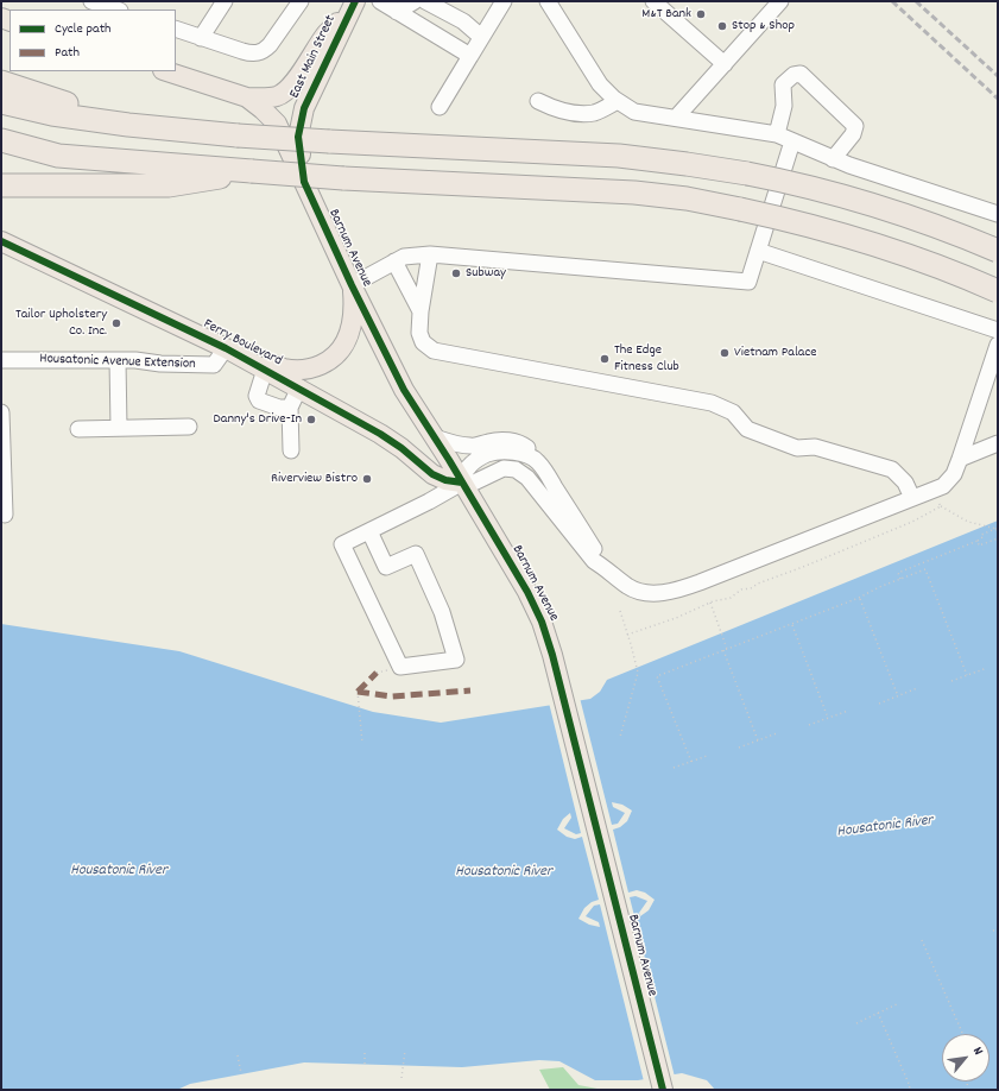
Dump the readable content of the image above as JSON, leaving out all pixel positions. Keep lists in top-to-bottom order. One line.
{"streets":{"main road":["East Main Street","Barnum Avenue","Ferry Boulevard"],"street":["Housatonic Avenue Extension"]},"crossings":[["East Main Street","Barnum Avenue"],["Barnum Avenue","Ferry Boulevard"],["Ferry Boulevard","Housatonic Avenue Extension"]],"water":["Housatonic River"],"places":["M&T Bank","Stop & Shop","Subway","Tailor Upholstery Co. Inc.","Vietnam Palace","The Edge Fitness Club","Danny's Drive-In","Riverview Bistro"],"legend":["Cycle path","Path"],"north":"top right"}
